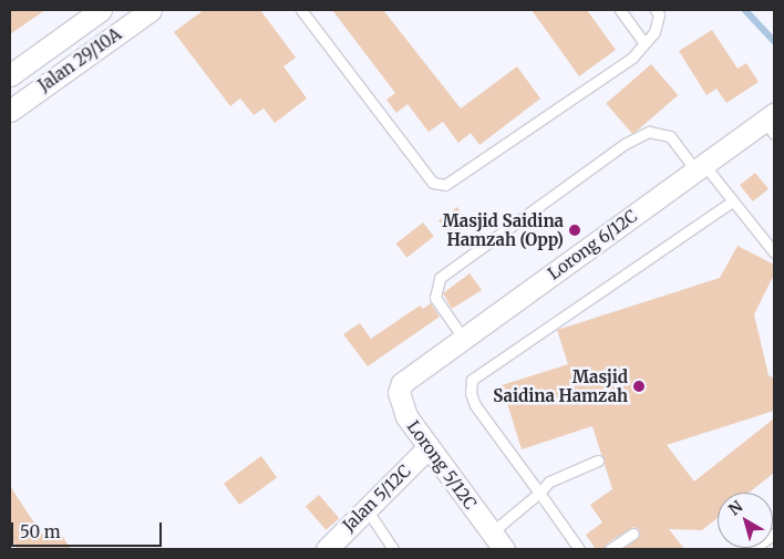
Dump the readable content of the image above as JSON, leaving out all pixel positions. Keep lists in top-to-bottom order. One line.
{"streets":{"street":["Jalan 29/10A","Lorong 6/12C","Lorong 5/12C","Jalan 5/12C"]},"crossings":[["Lorong 6/12C","Lorong 5/12C"],["Lorong 5/12C","Jalan 5/12C"]],"places":["Masjid Saidina Hamzah (Opp)","Masjid Saidina Hamzah"],"scale_bar":"50 m","north":"top left"}
